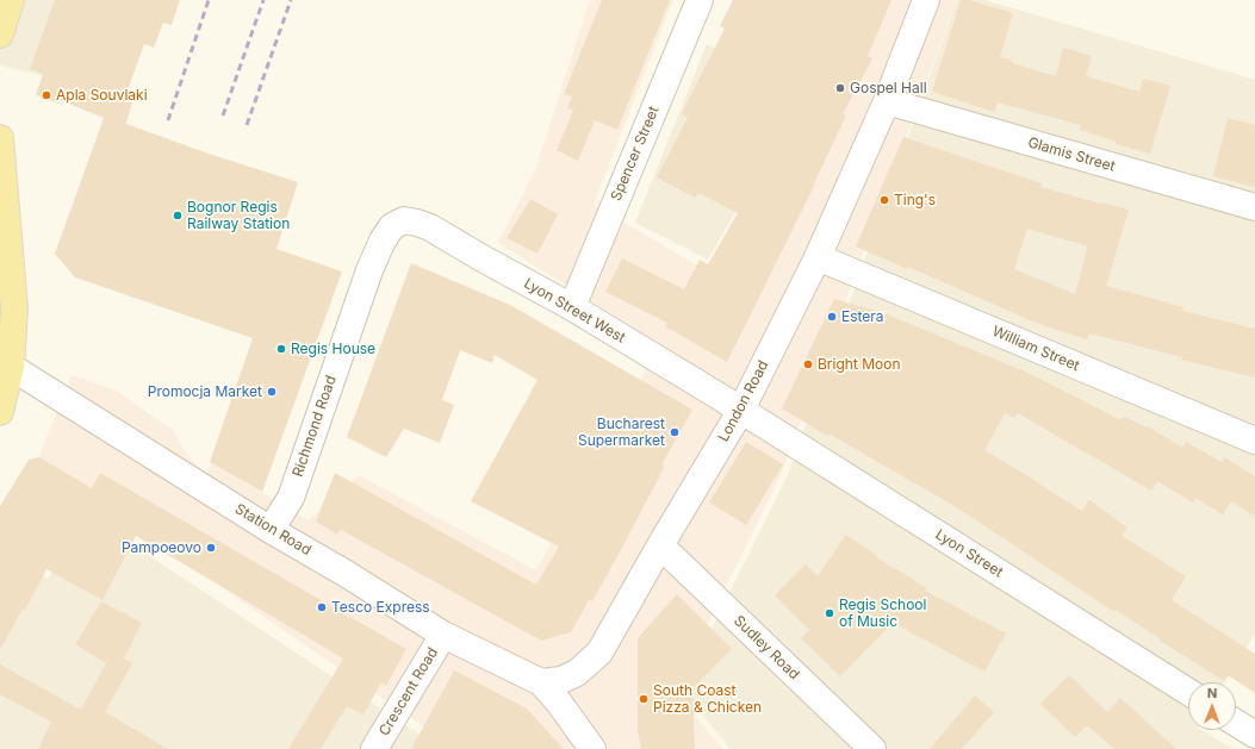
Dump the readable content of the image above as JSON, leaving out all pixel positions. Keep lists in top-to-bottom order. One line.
{"streets":{"street":["Spencer Street","Glamis Street","Lyon Street West","William Street","London Road","Richmond Road","Station Road","Lyon Street","Sudley Road","Crescent Road"]},"crossings":[["Spencer Street","Lyon Street West"],["Glamis Street","London Road"],["Lyon Street West","London Road"],["Lyon Street West","Richmond Road"],["Lyon Street West","Lyon Street"],["William Street","London Road"],["London Road","Station Road"],["London Road","Lyon Street"],["London Road","Sudley Road"],["Richmond Road","Station Road"],["Station Road","Crescent Road"]],"places":["Gospel Hall","Apla Souvlaki","Ting's","Bognor Regis Railway Station","Estera","Regis House","Bright Moon","Promocja Market","Bucharest Supermarket","Pampoeovo","Tesco Express","Regis School of Music","South Coast Pizza & Chicken"],"north":"top"}
